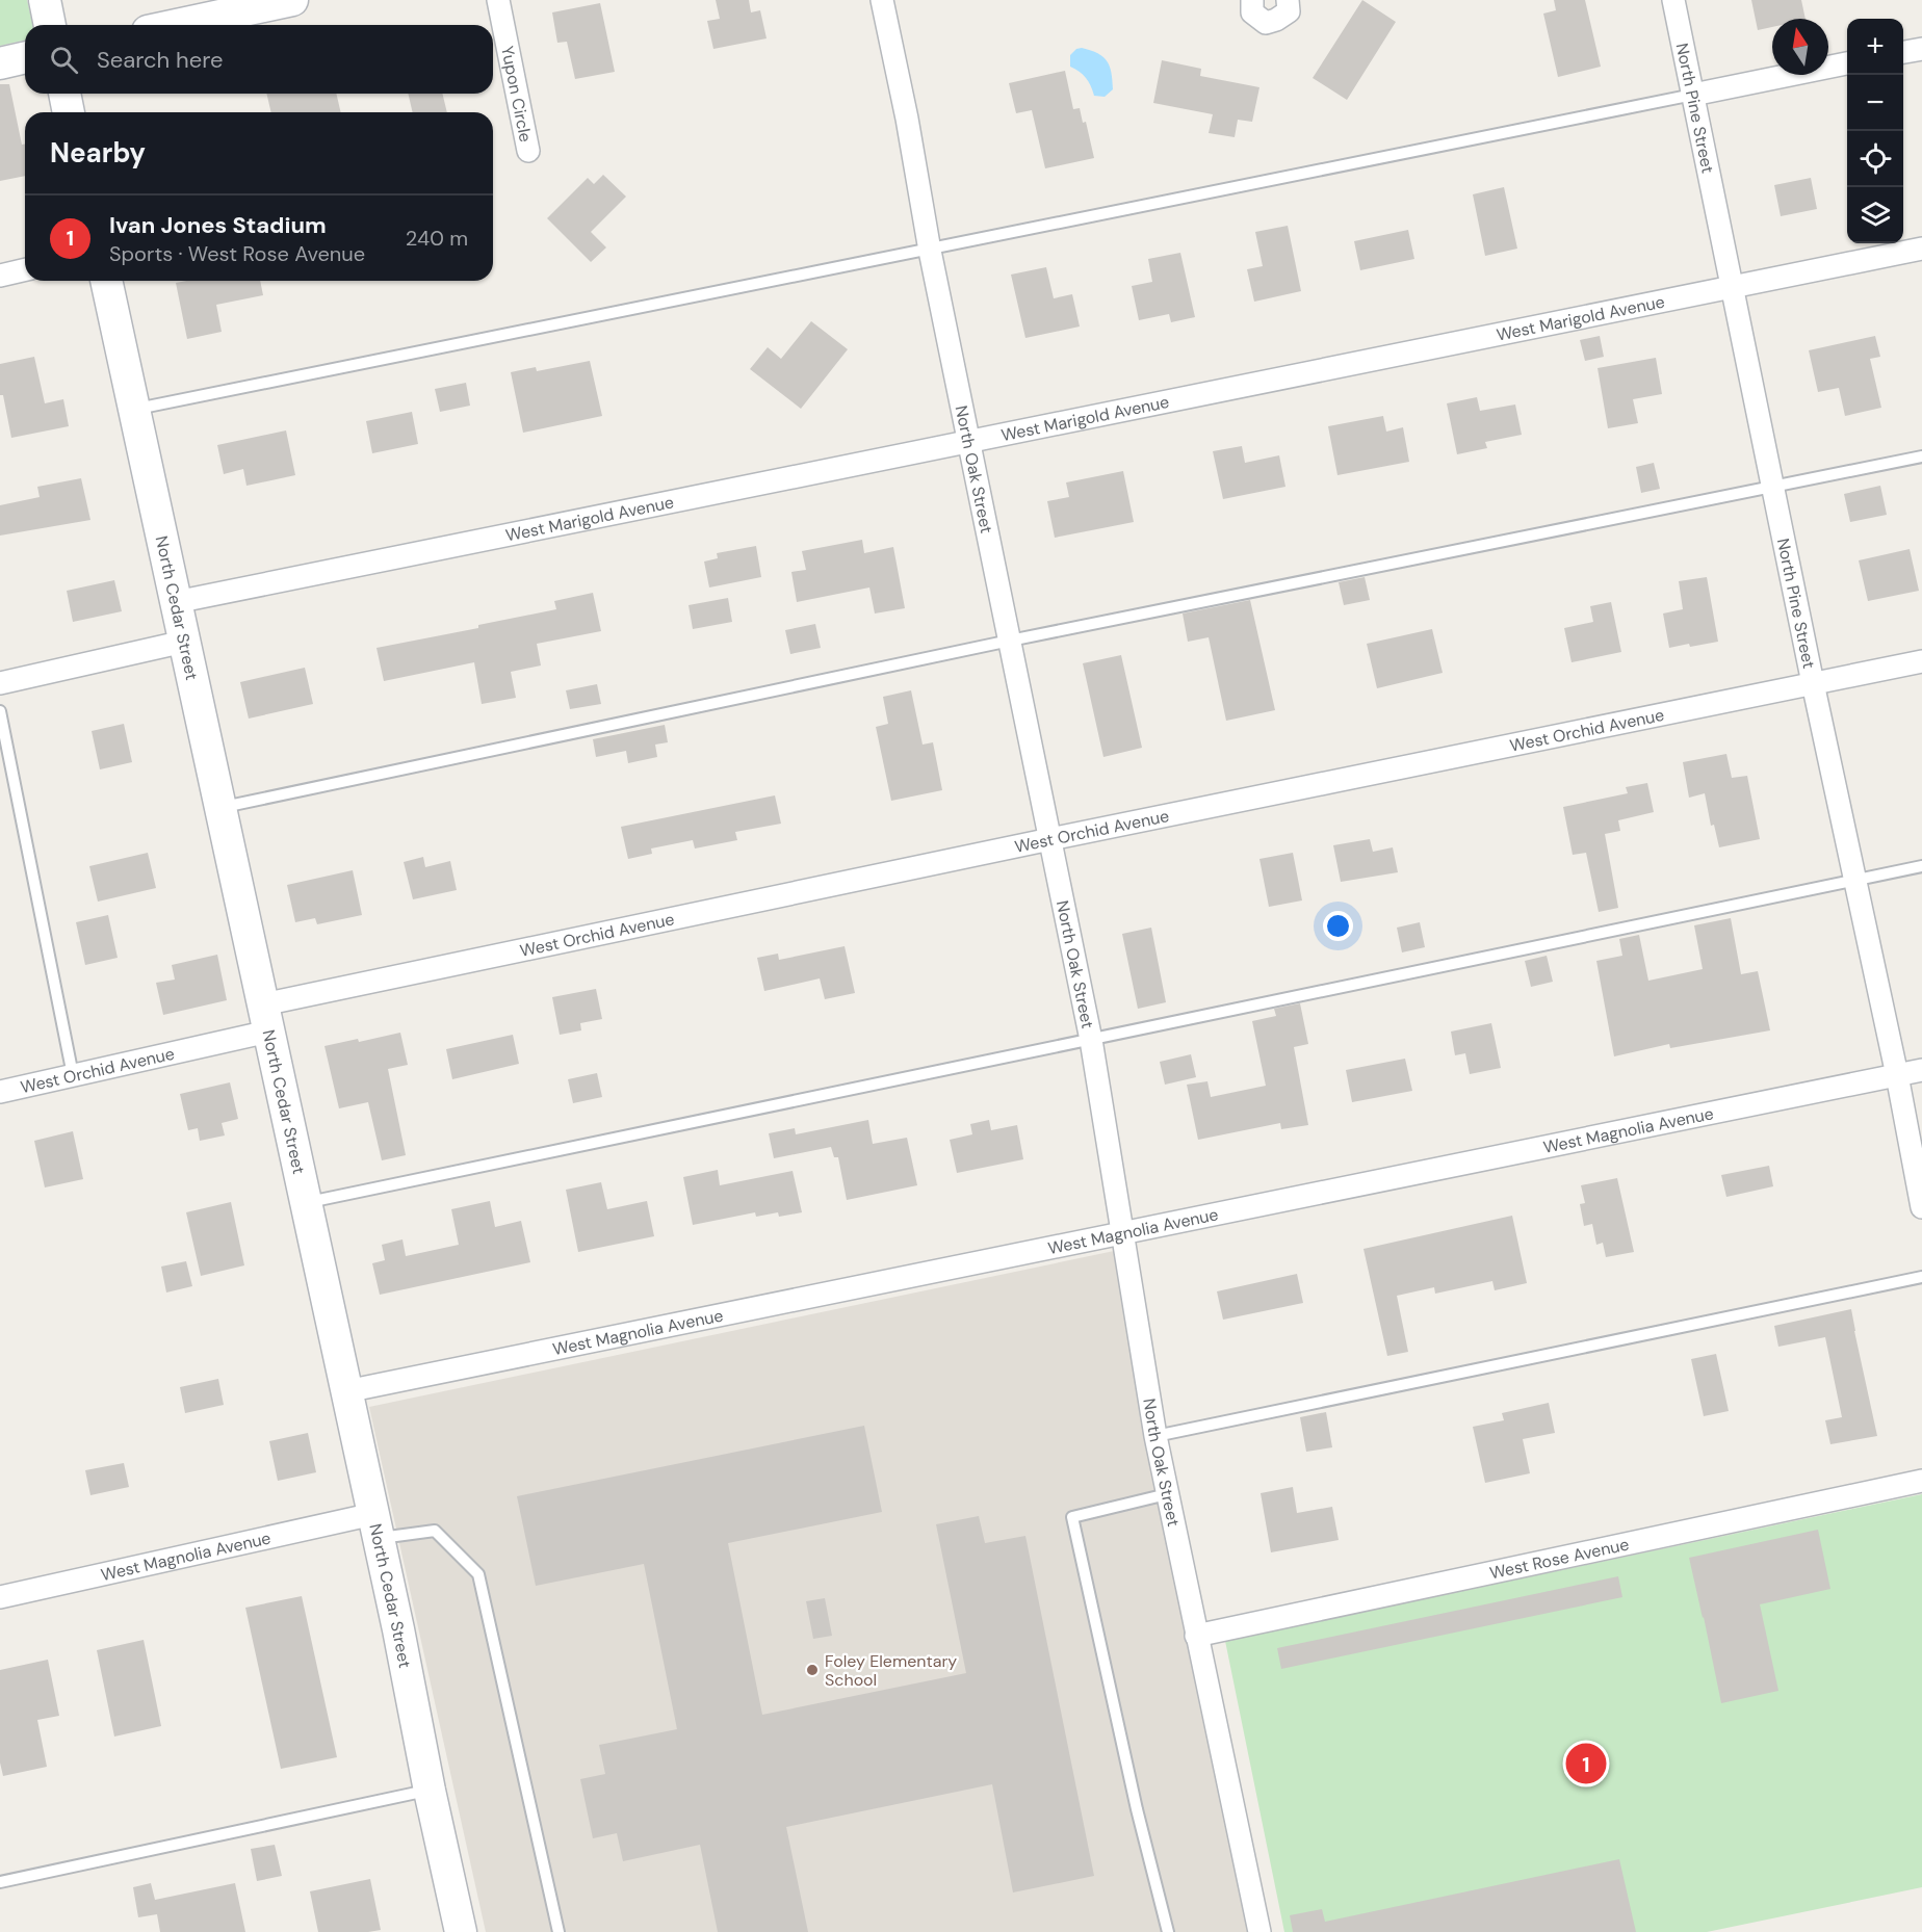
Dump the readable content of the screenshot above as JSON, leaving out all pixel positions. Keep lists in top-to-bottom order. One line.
{"streets":{"street":["Yupon Circle","North Pine Street","West Marigold Avenue","North Oak Street","North Cedar Street","West Orchid Avenue","West Magnolia Avenue","West Rose Avenue"]},"crossings":[["North Pine Street","West Marigold Avenue"],["North Pine Street","West Orchid Avenue"],["North Pine Street","West Magnolia Avenue"],["West Marigold Avenue","North Oak Street"],["West Marigold Avenue","North Cedar Street"],["North Oak Street","West Orchid Avenue"],["North Oak Street","West Magnolia Avenue"],["North Oak Street","West Rose Avenue"],["North Cedar Street","West Orchid Avenue"],["North Cedar Street","West Magnolia Avenue"]],"places":["Foley Elementary School"],"north":"top","page":{"map_buttons":["+","−"],"search":"Search here","heading":"Nearby","list":[{"mark":"1","name":"Ivan Jones Stadium","note":"Sports · West Rose Avenue","value":"240 m"}],"pins":"1"}}
